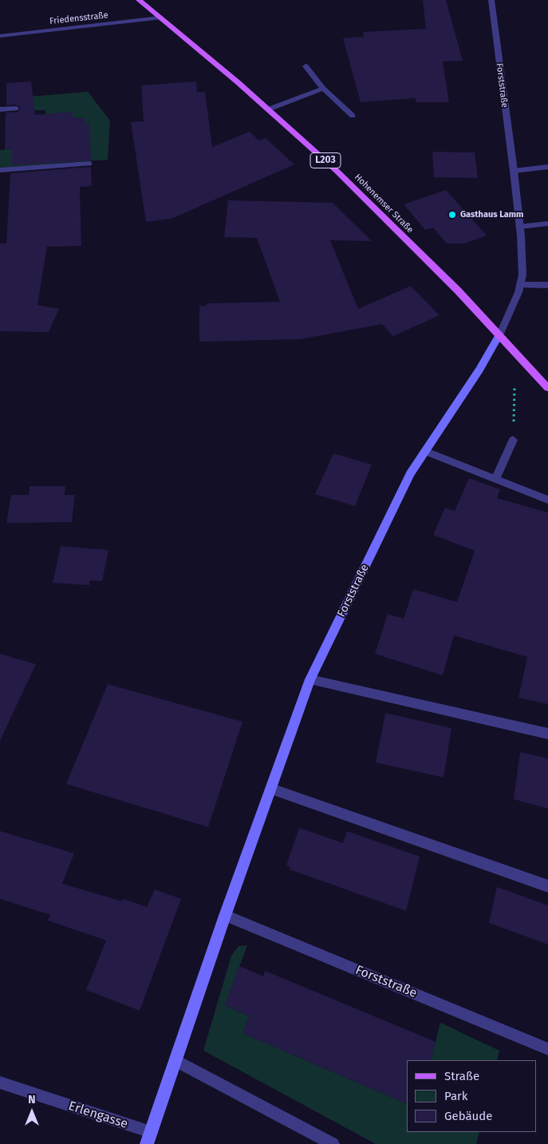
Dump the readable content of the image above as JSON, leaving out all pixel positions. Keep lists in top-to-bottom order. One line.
{"streets":{"main road":["L203","Hohenemser Straße"],"street":["Friedensstraße","Forststraße","Erlengasse"]},"crossings":[["Friedensstraße","Hohenemser Straße"],["Forststraße","Hohenemser Straße"],["Forststraße","Erlengasse"]],"places":["Gasthaus Lamm"],"legend":["Straße","Park","Gebäude"],"north":"top"}
